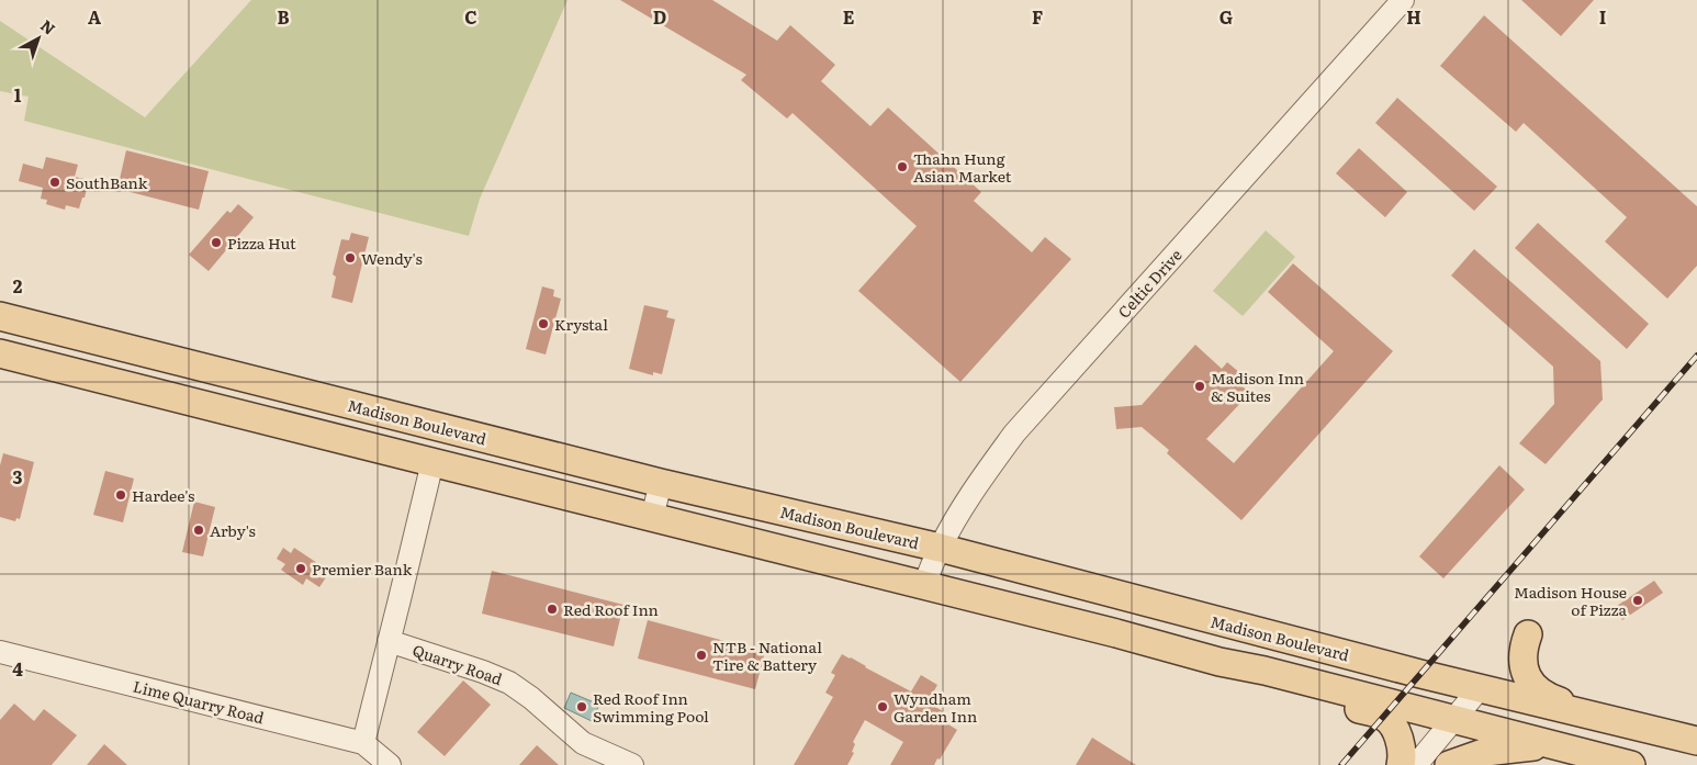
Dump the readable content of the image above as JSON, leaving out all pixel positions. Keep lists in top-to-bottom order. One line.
{"streets":{"main road":["Madison Boulevard"],"street":["Celtic Drive","Quarry Road","Lime Quarry Road"]},"crossings":[["Celtic Drive","Madison Boulevard"]],"places":["Thahn Hung Asian Market","SouthBank","Pizza Hut","Wendy's","Krystal","Madison Inn & Suites","Hardee's","Arby's","Premier Bank","Madison House of Pizza","Red Roof Inn","NTB - National Tire & Battery","Red Roof Inn Swimming Pool","Wyndham Garden Inn"],"north":"top right","grid":{"columns":["A","B","C","D","E","F","G","H","I"],"rows":["1","2","3","4"]}}
